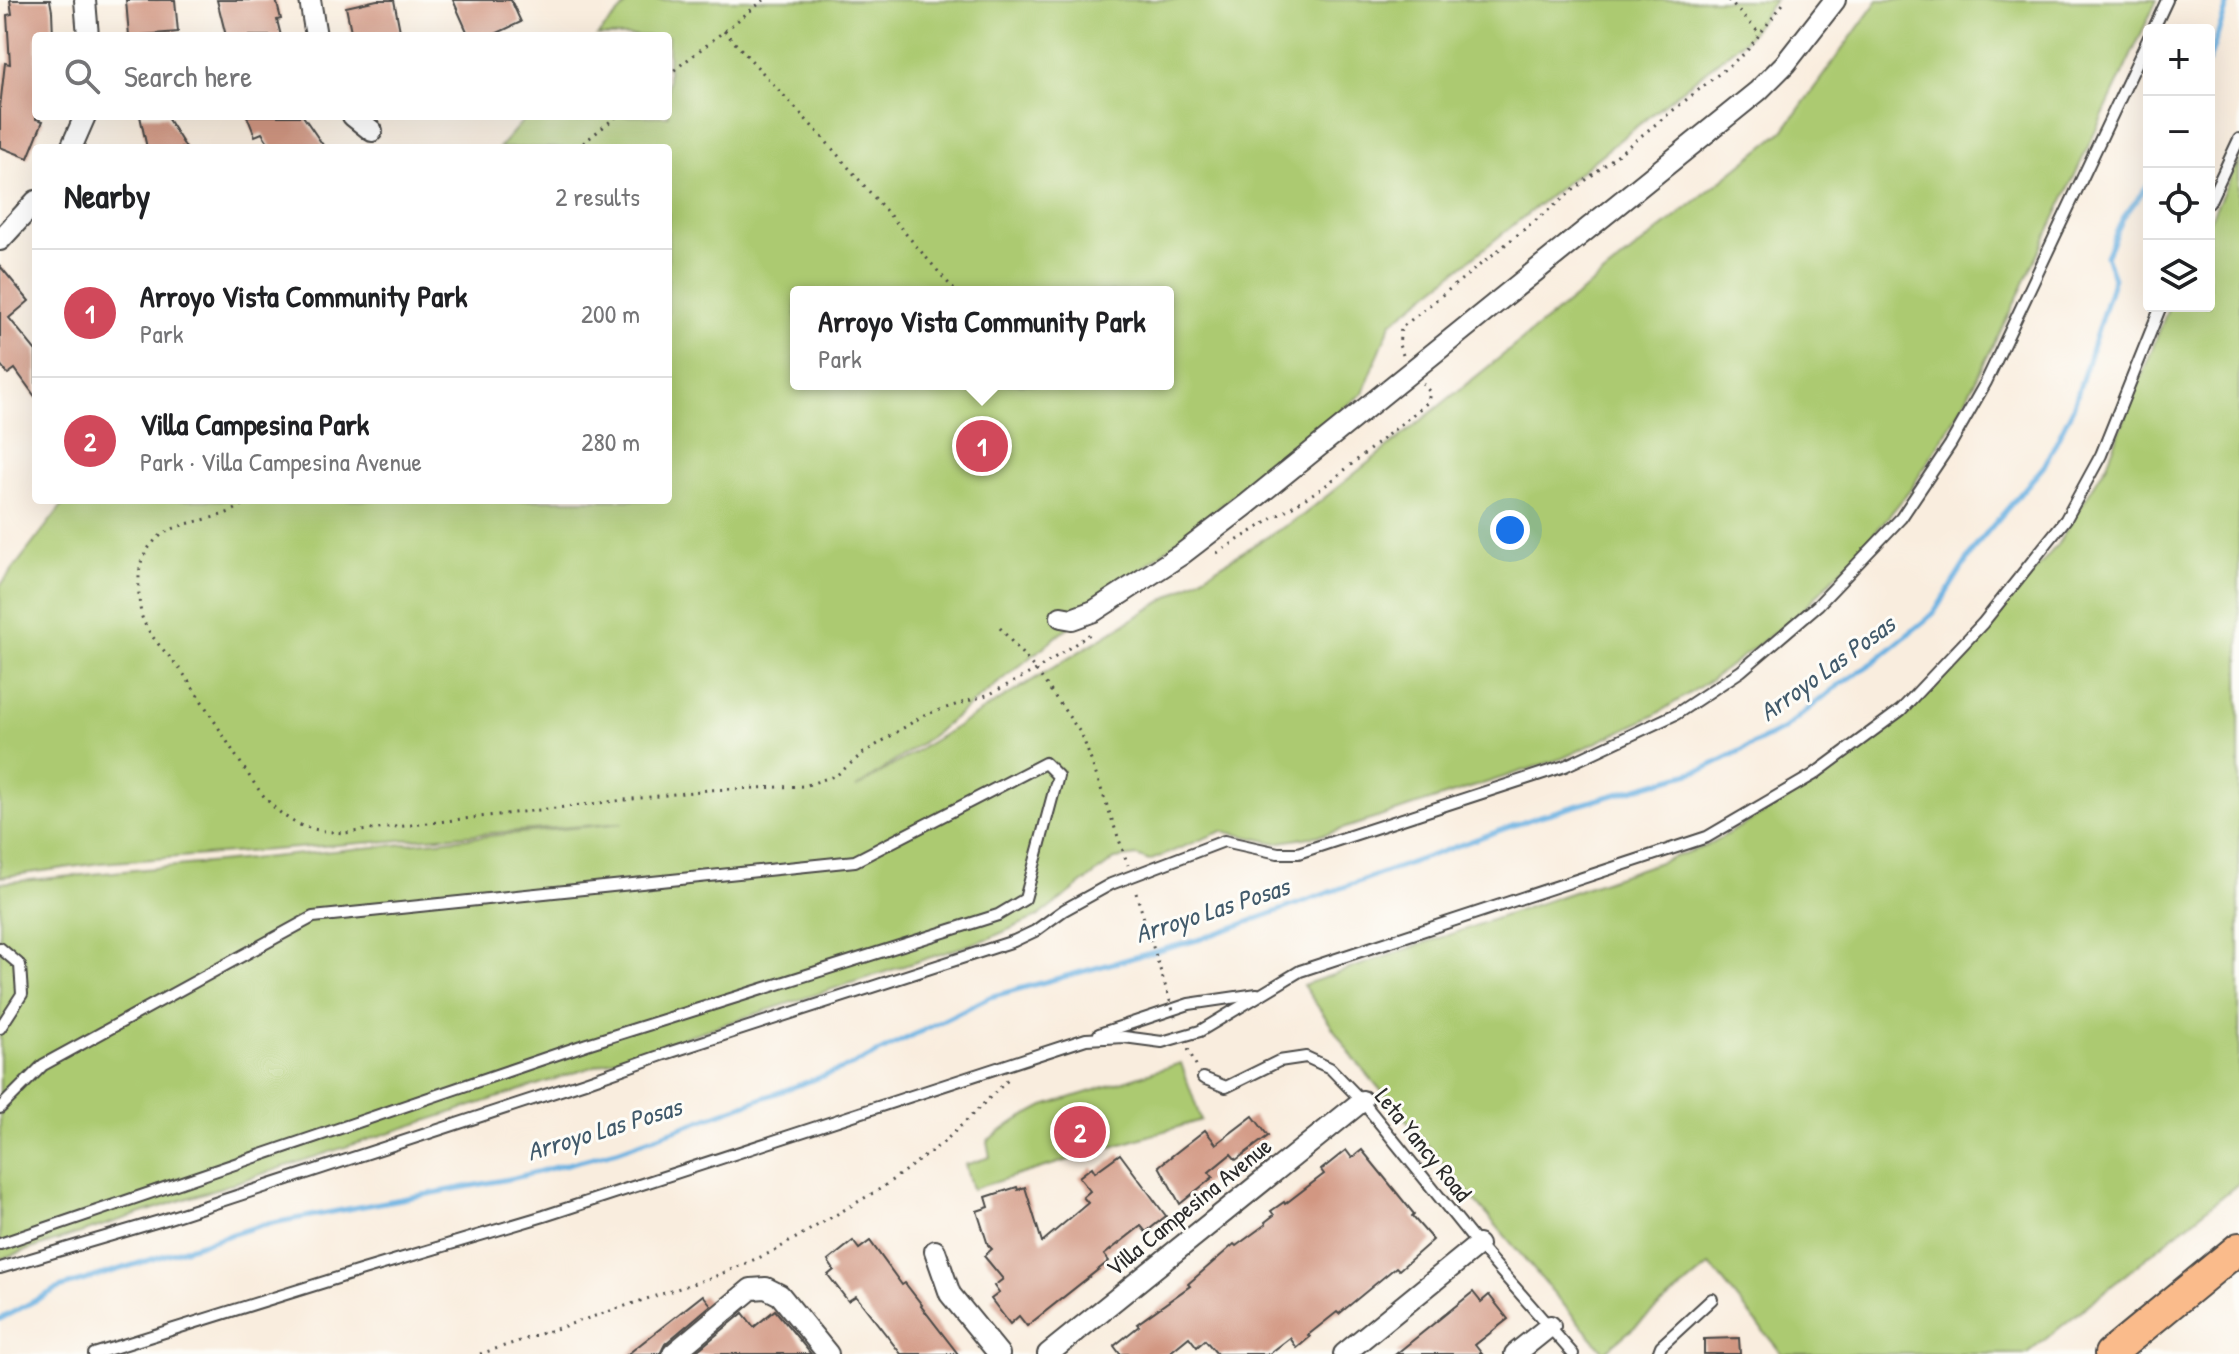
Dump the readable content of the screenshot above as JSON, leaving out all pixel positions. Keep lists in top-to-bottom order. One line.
{"streets":{"street":["Villa Campesina Avenue"],"lane":["Leta Yancy Road"]},"crossings":[["Leta Yancy Road","Villa Campesina Avenue"]],"water":["Arroyo Las Posas"],"page":{"map_buttons":["+","−"],"search":"Search here","heading":["Nearby","2 results"],"list":[{"mark":"1","name":"Arroyo Vista Community Park","note":"Park","value":"200 m"},{"mark":"2","name":"Villa Campesina Park","note":"Park · Villa Campesina Avenue","value":"280 m"}],"popup":["Arroyo Vista Community Park","Park"],"pins":["1","2"]}}
